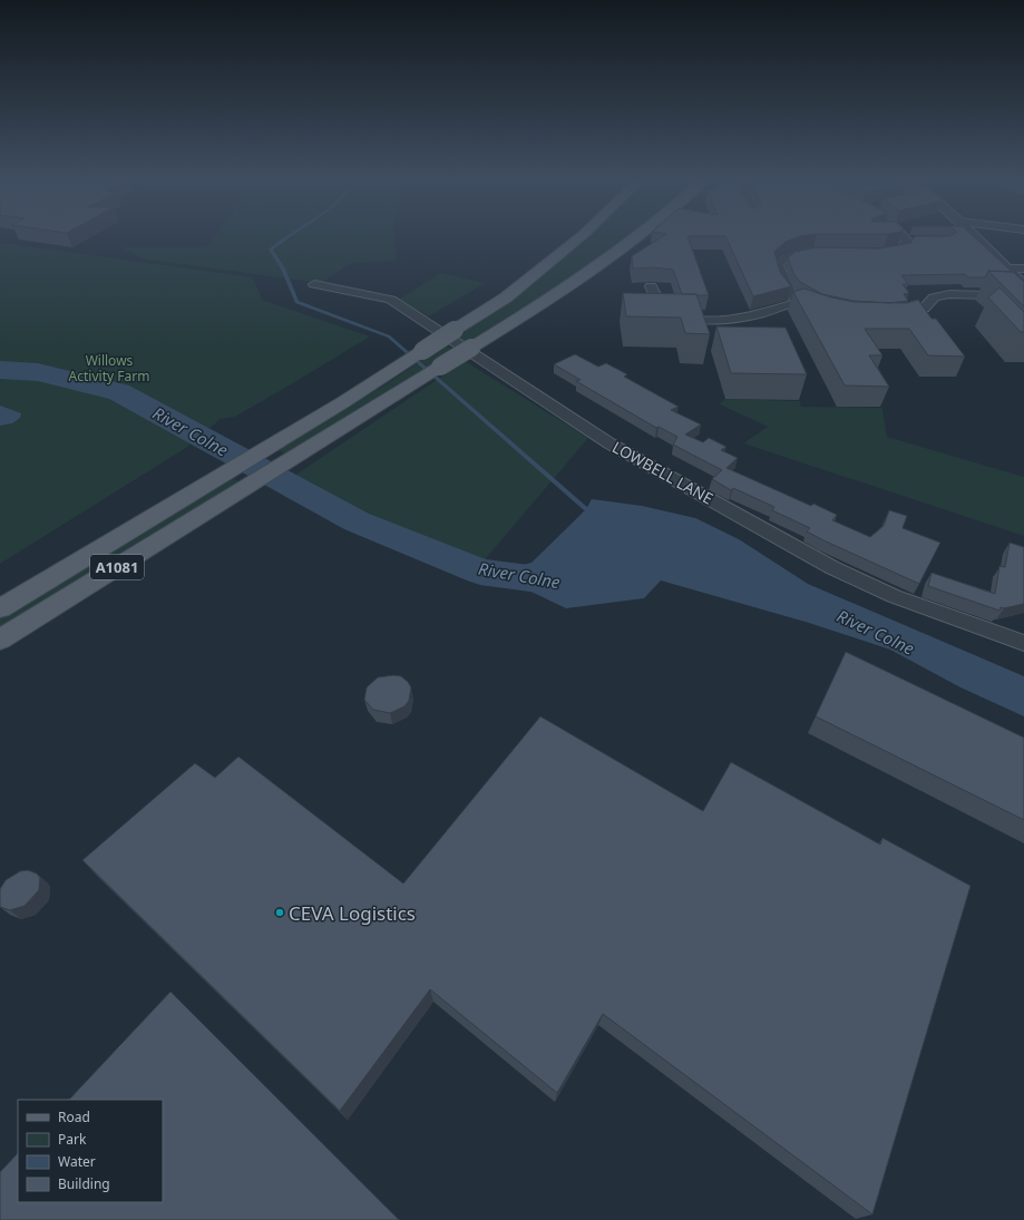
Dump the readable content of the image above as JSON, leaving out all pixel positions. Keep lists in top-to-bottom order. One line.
{"streets":{"main road":["A1081"],"street":["LOWBELL LANE"]},"water":["River Colne"],"parks":["Willows Activity Farm"],"places":["CEVA Logistics"],"legend":["Road","Park","Water","Building"]}
